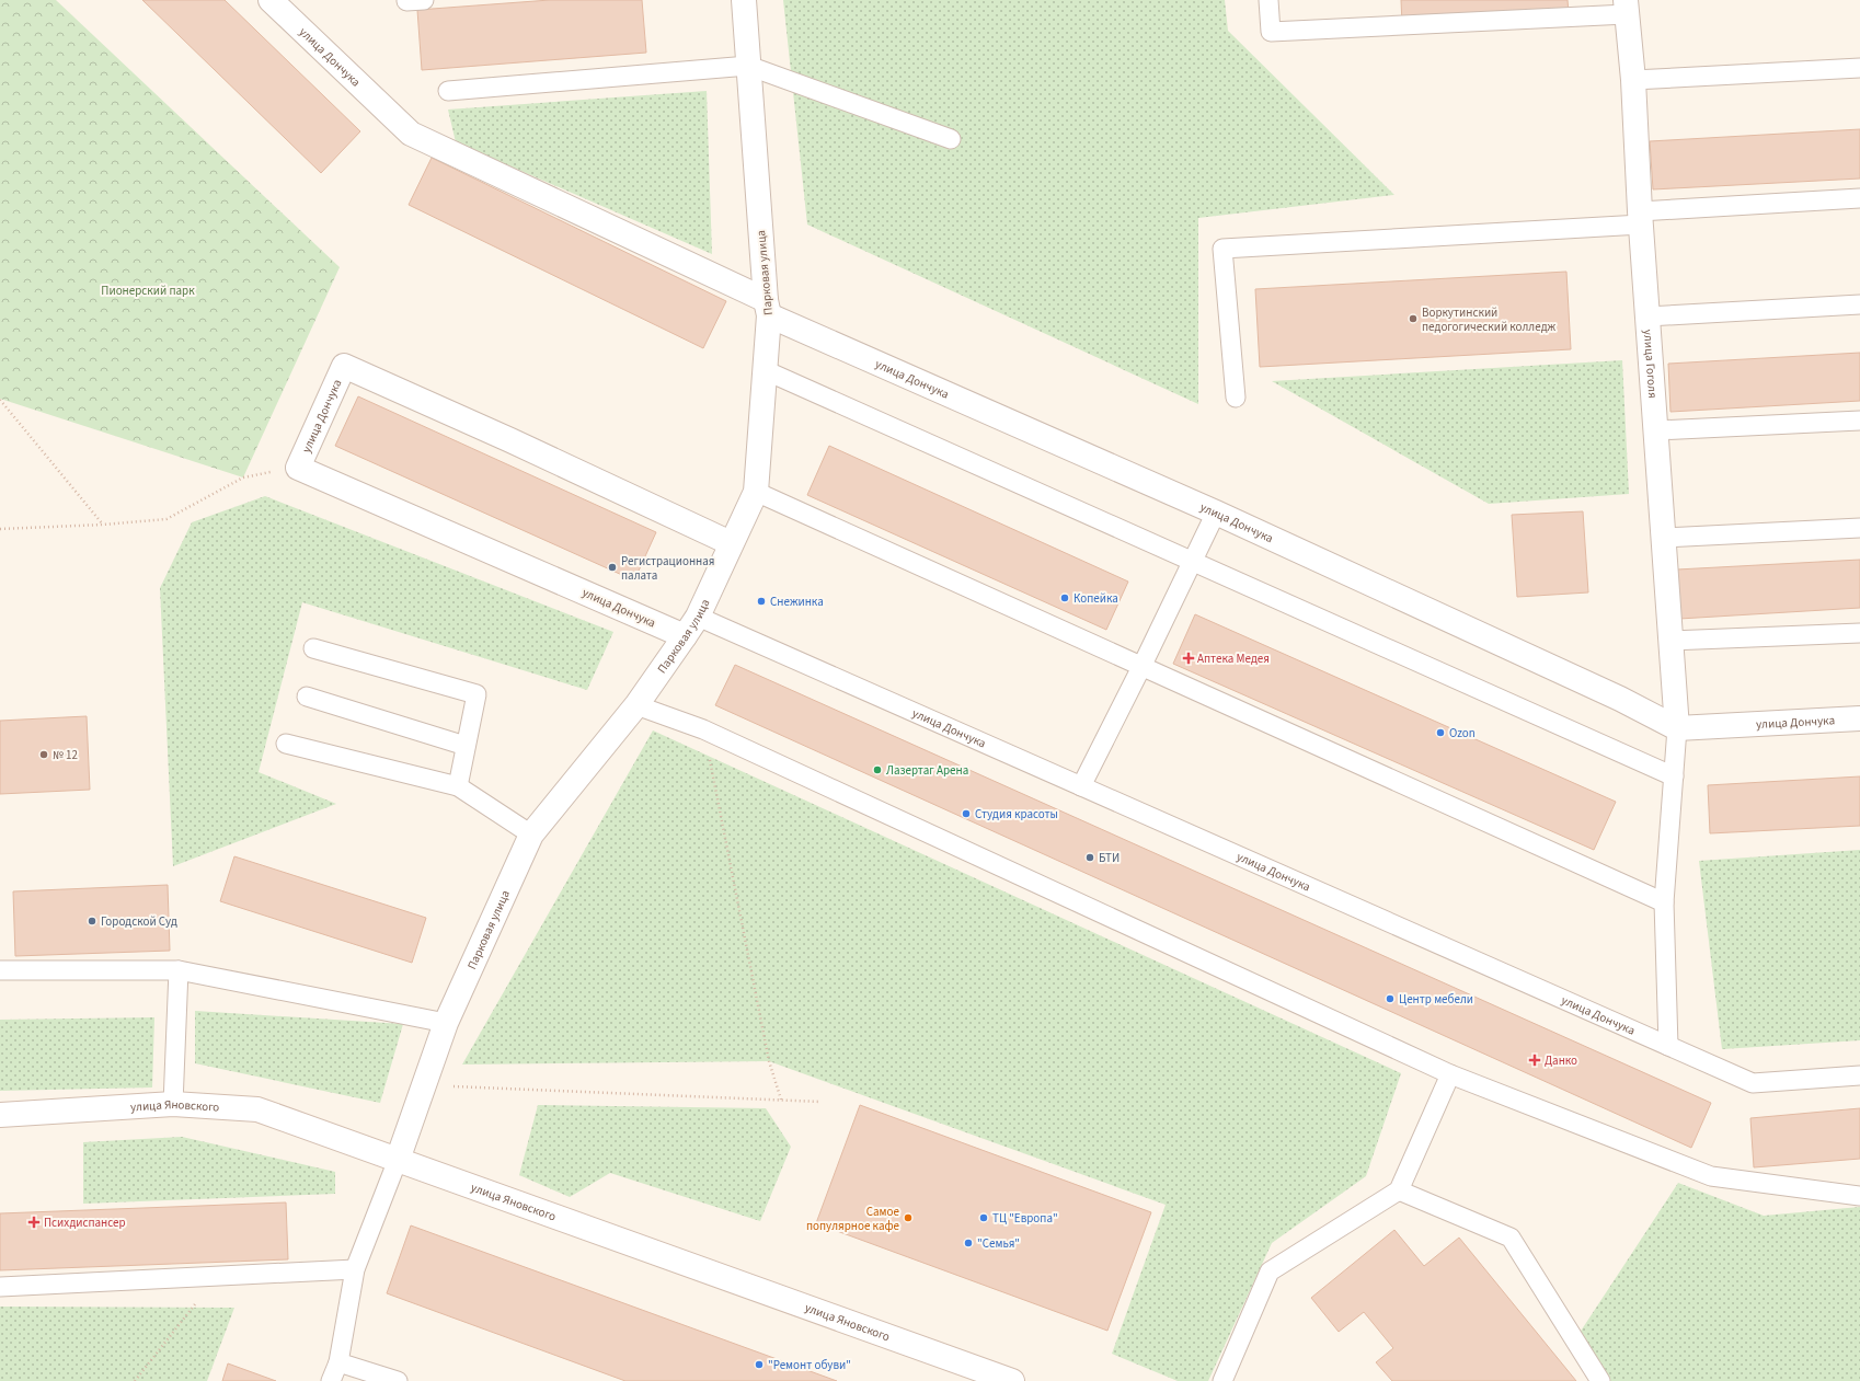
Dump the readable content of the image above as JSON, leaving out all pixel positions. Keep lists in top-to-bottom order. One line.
{"streets":{"street":["улица Дончука","Парковая улица","улица Гоголя","улица Яновского"]},"crossings":[["улица Дончука","Парковая улица"],["улица Дончука","улица Гоголя"],["Парковая улица","улица Яновского"]],"parks":["Пионерский парк"],"places":{"other":["Воркутинский педогогический колледж","Регистрационная палата","Копейка","Снежинка","Ozon","№ 12","Лазертаг Арена","Студия красоты","БТИ","Городской Суд","Центр мебели","Самое популярное кафе","ТЦ \"Европа\"","\"Семья\"","\"Ремонт обуви\""],"health":["Аптека Медея","Данко","Психдиспансер"]}}
